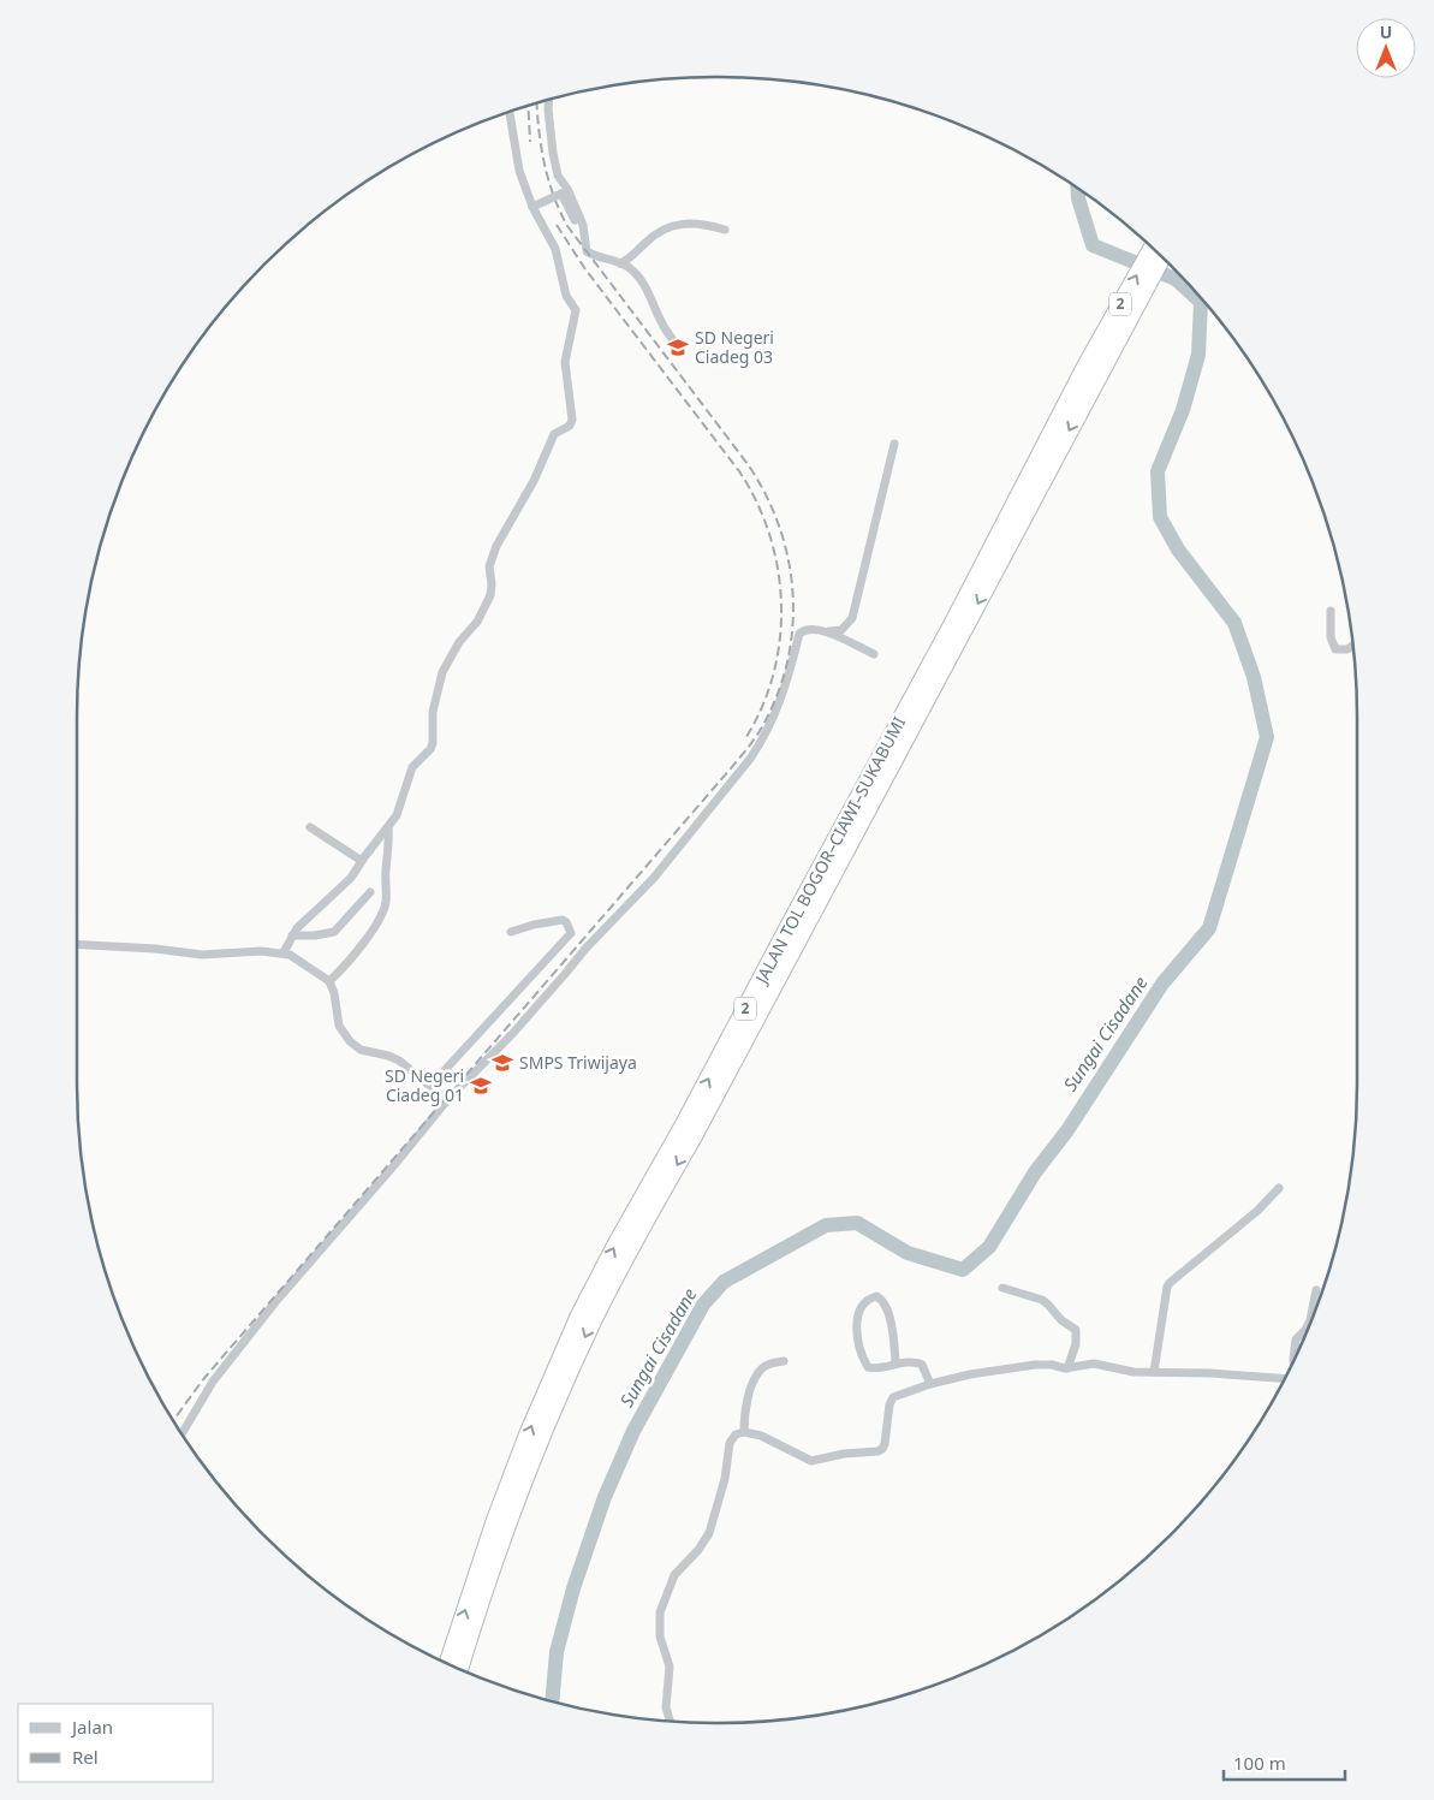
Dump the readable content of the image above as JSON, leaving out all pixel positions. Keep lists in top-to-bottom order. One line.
{"streets":{"highway":["2","JALAN TOL BOGOR–CIAWI–SUKABUMI"]},"water":["Sungai Cisadane"],"places":{"school or university":["SD Negeri Ciadeg 03","SMPS Triwijaya","SD Negeri Ciadeg 01"]},"legend":["Jalan","Rel"],"scale_bar":"100 m","north":"top"}
